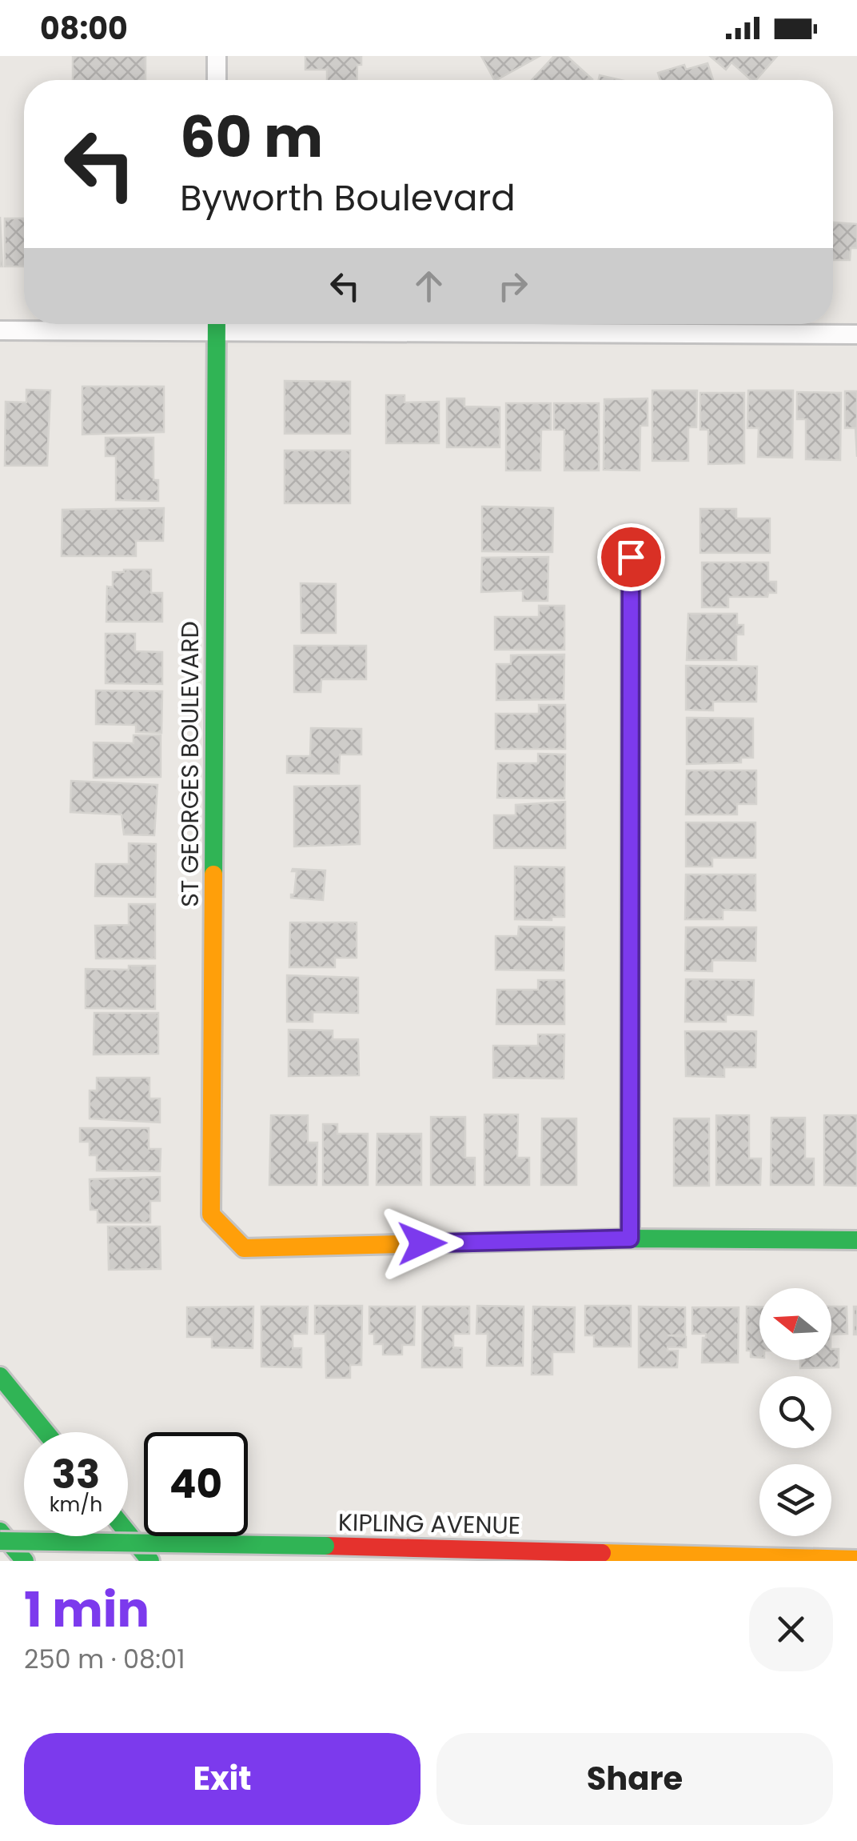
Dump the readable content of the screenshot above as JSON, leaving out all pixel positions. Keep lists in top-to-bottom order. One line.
{"streets":{"main road":["ST GEORGES BOULEVARD","KIPLING AVENUE"]},"north":"left","page":{"status":"08:00","turn":["60 m","Byworth Boulevard"],"speed":"33 km/h","limit":"40","heading":["1 min","250 m · 08:01"],"buttons":["Exit","Share"]}}
